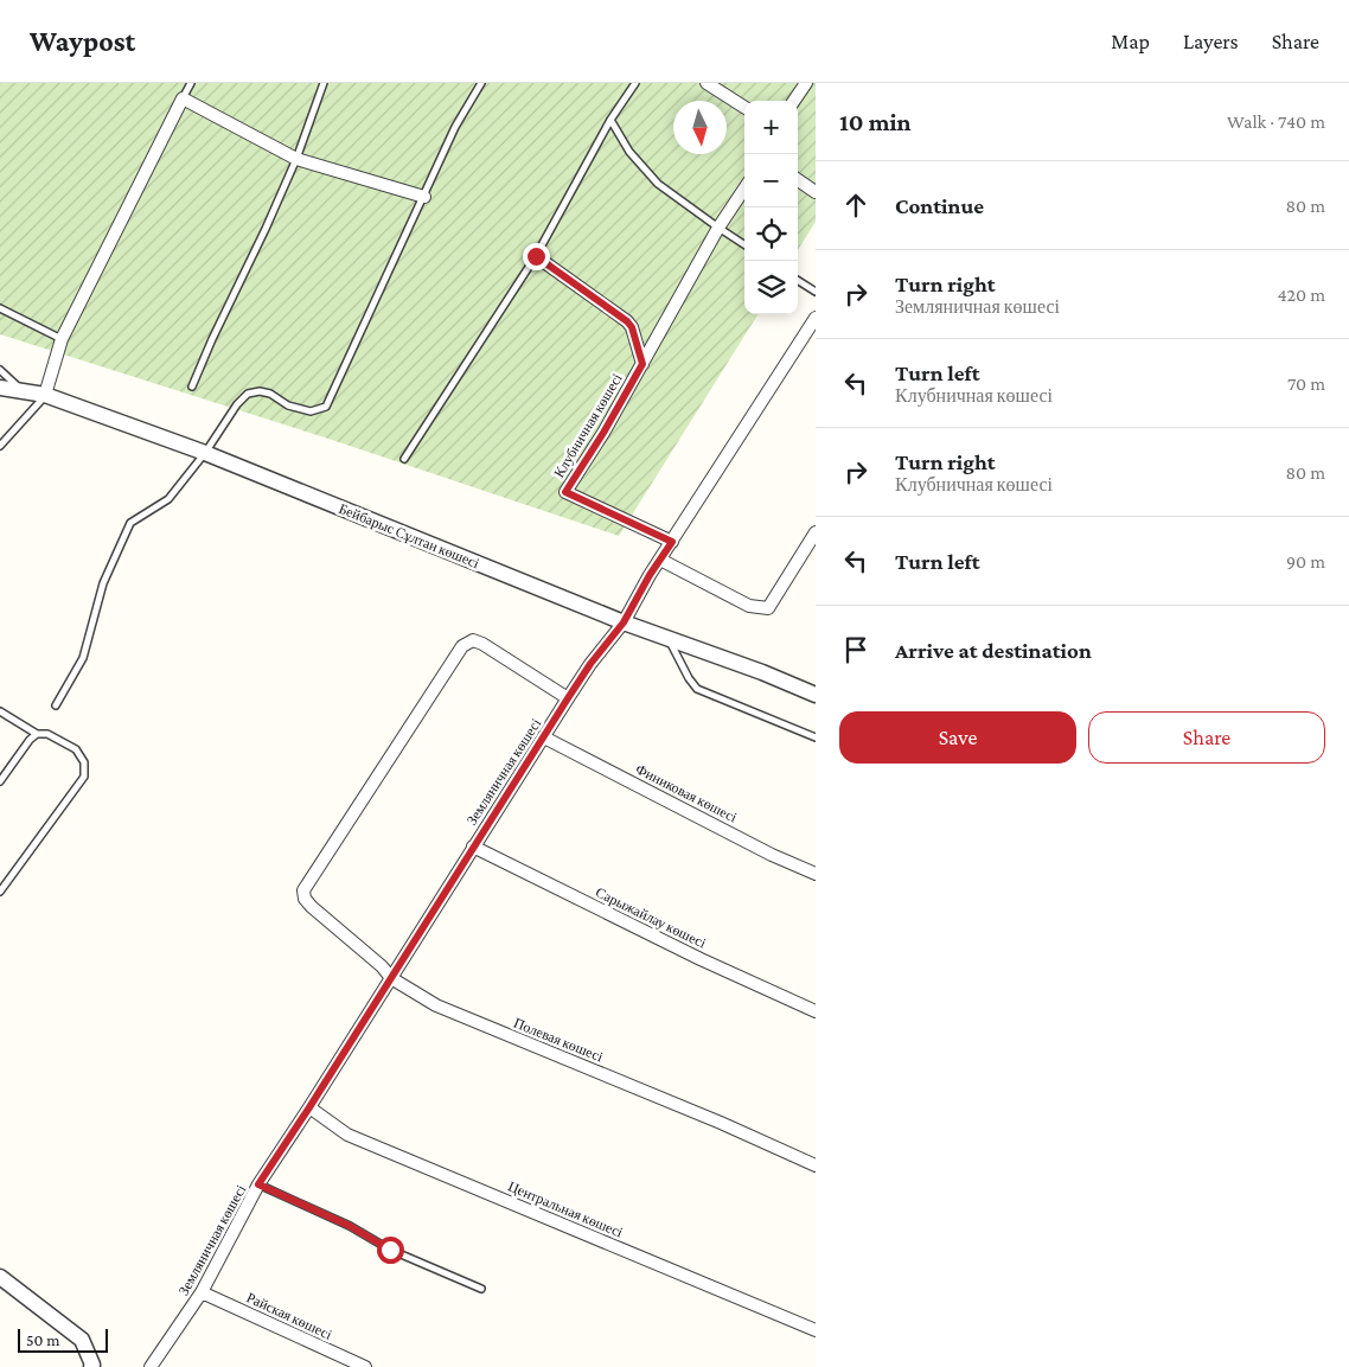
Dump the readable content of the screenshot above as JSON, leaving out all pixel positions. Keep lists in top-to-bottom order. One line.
{"streets":{"street":["Клубничная көшесі","Бейбарыс Сұлтан көшесі","Земляничная көшесі","Финиковая көшесі","Сарыжайлау көшесі","Полевая көшесі","Центральная көшесі","Райская көшесі"]},"crossings":[["Клубничная көшесі","Земляничная көшесі"],["Бейбарыс Сұлтан көшесі","Земляничная көшесі"],["Земляничная көшесі","Финиковая көшесі"],["Земляничная көшесі","Сарыжайлау көшесі"],["Земляничная көшесі","Полевая көшесі"],["Земляничная көшесі","Центральная көшесі"],["Земляничная көшесі","Райская көшесі"]],"scale_bar":"50 m","north":"bottom","page":{"header":"Waypost","nav":["Map","Layers","Share"],"heading":["10 min","Walk · 740 m"],"map_buttons":["+","−"],"list":[["Continue","80 m"],["Turn right","Земляничная көшесі","420 m"],["Turn left","Клубничная көшесі","70 m"],["Turn right","Клубничная көшесі","80 m"],["Turn left","90 m"],"Arrive at destination"],"buttons":["Save","Share"],"scale":"50 m"}}
